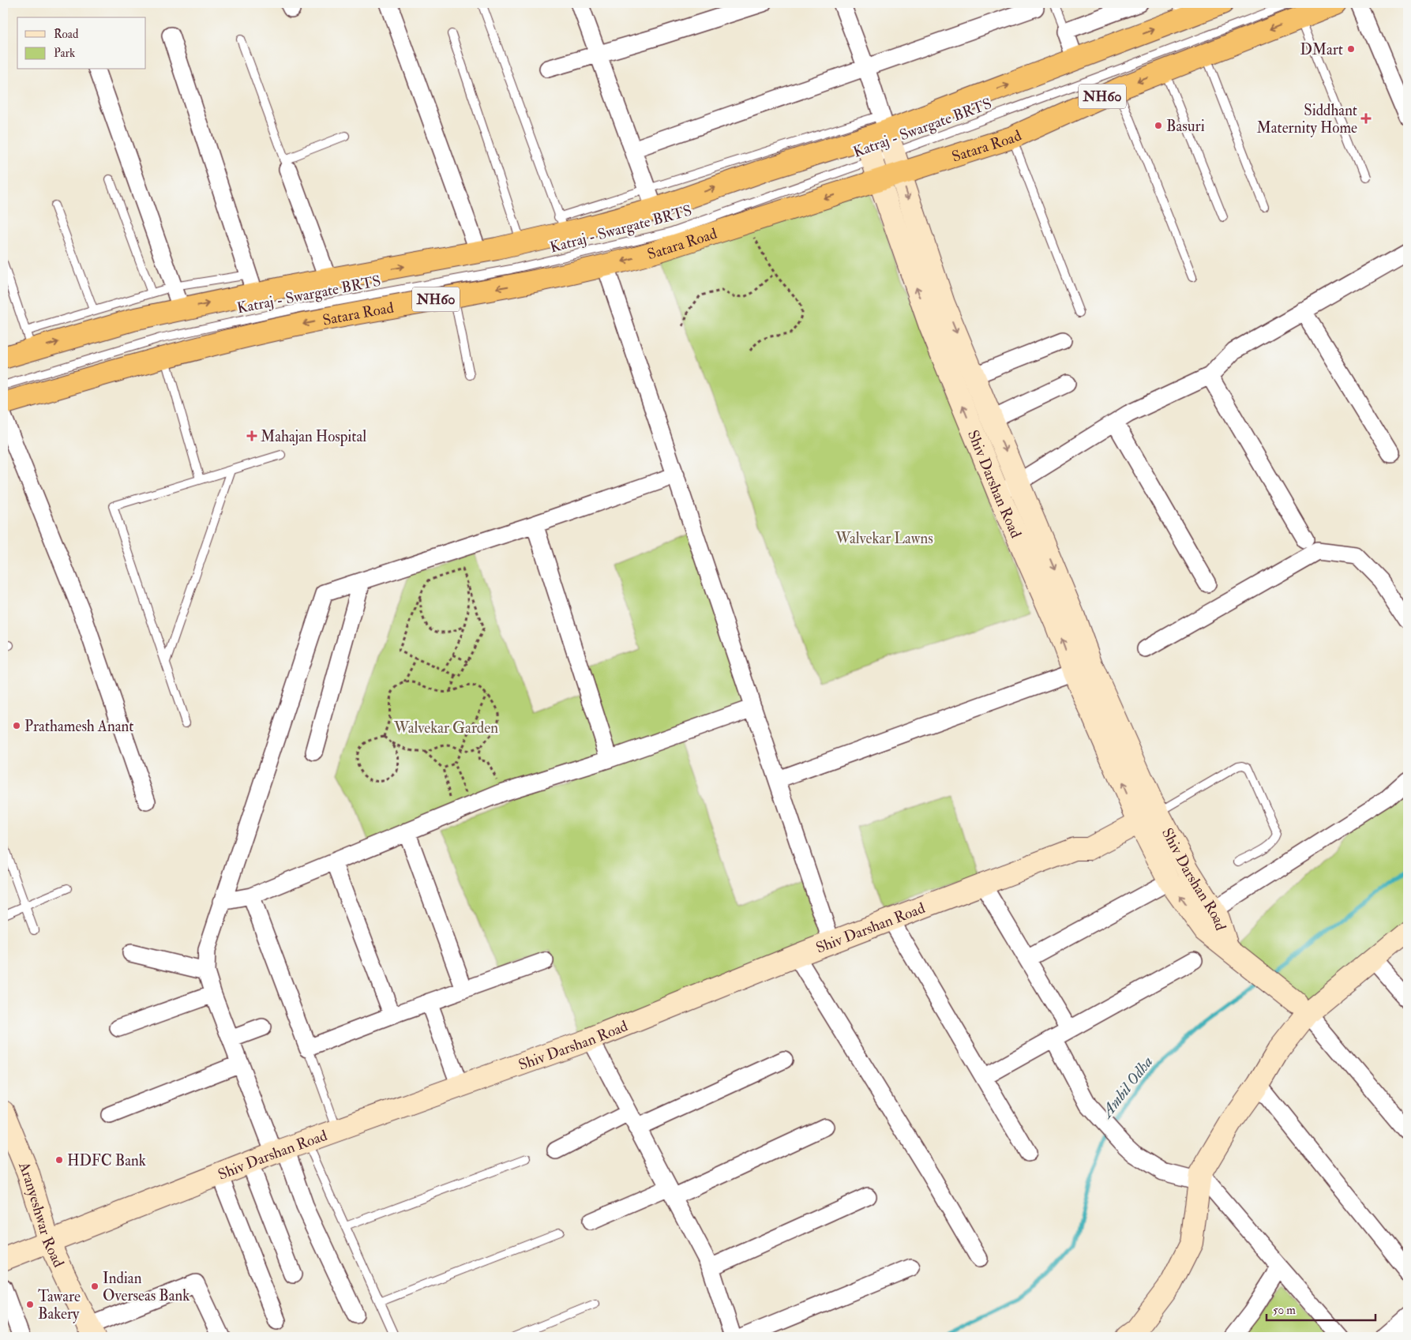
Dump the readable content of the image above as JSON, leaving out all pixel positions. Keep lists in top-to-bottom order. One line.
{"streets":{"highway":["NH60","Satara Road"],"street":["Shiv Darshan Road","Aranyeshwar Road"],"lane":["Katraj - Swargate BRTS"]},"crossings":[["NH60","Shiv Darshan Road"],["Katraj - Swargate BRTS","Satara Road"],["Katraj - Swargate BRTS","Shiv Darshan Road"],["Satara Road","Shiv Darshan Road"],["Shiv Darshan Road","Aranyeshwar Road"]],"water":["Ambil Odha"],"parks":["Walvekar Lawns","Walvekar Garden"],"places":{"other":["DMart","Basuri","Prathamesh Anant","HDFC Bank","Indian Overseas Bank","Taware Bakery"],"health":["Siddhant Maternity Home","Mahajan Hospital"]},"legend":["Road","Park"],"scale_bar":"50 m"}
